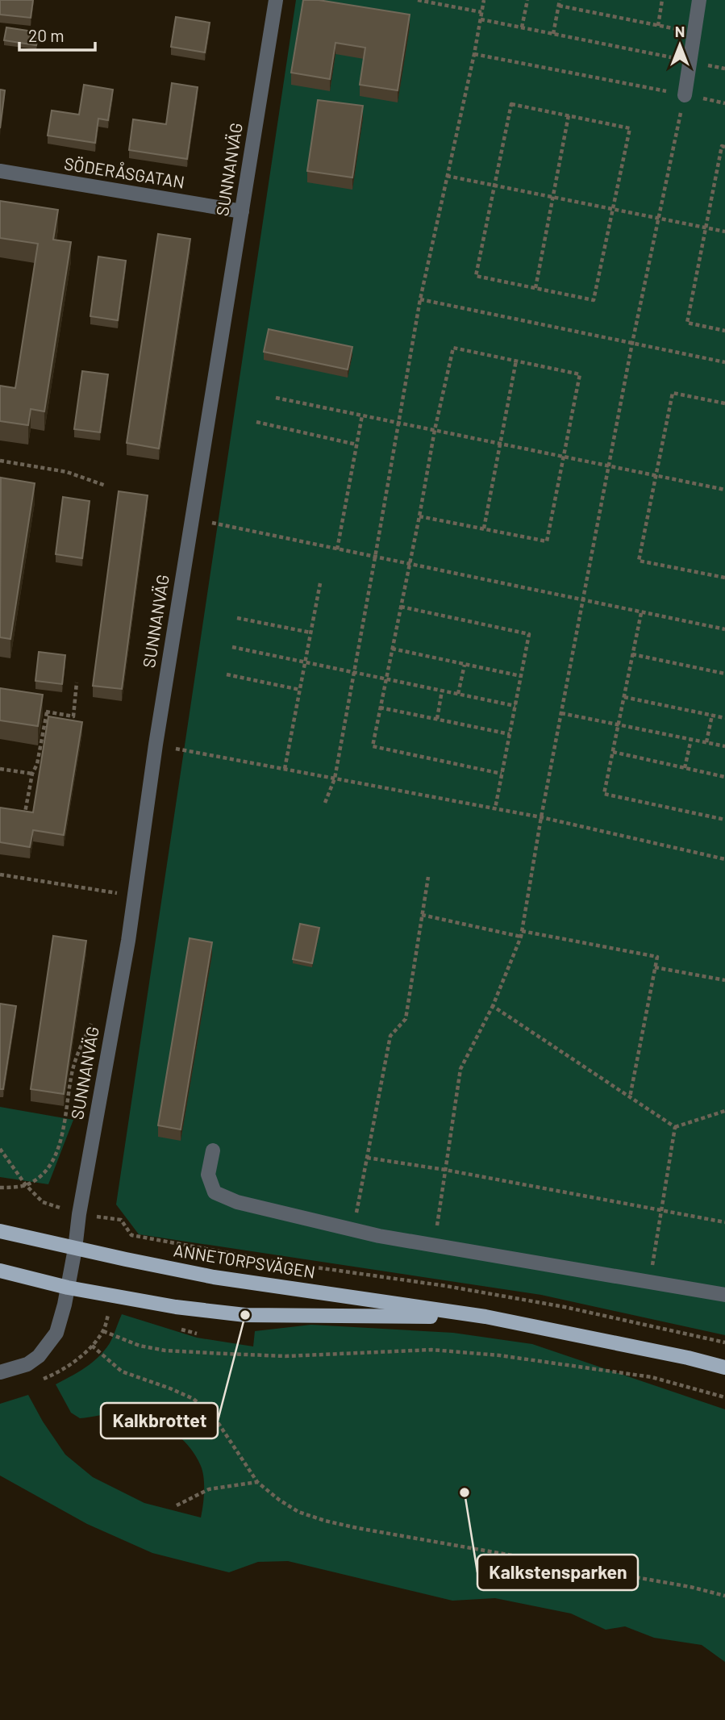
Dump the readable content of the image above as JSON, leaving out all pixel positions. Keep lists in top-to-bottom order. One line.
{"streets":{"main road":["ANNETORPSVÄGEN"],"street":["SUNNANVÄG","SÖDERÅSGATAN"]},"crossings":[["SUNNANVÄG","SÖDERÅSGATAN"],["SUNNANVÄG","ANNETORPSVÄGEN"]],"places":["Kalkbrottet","Kalkstensparken"],"scale_bar":"20 m","north":"top"}
